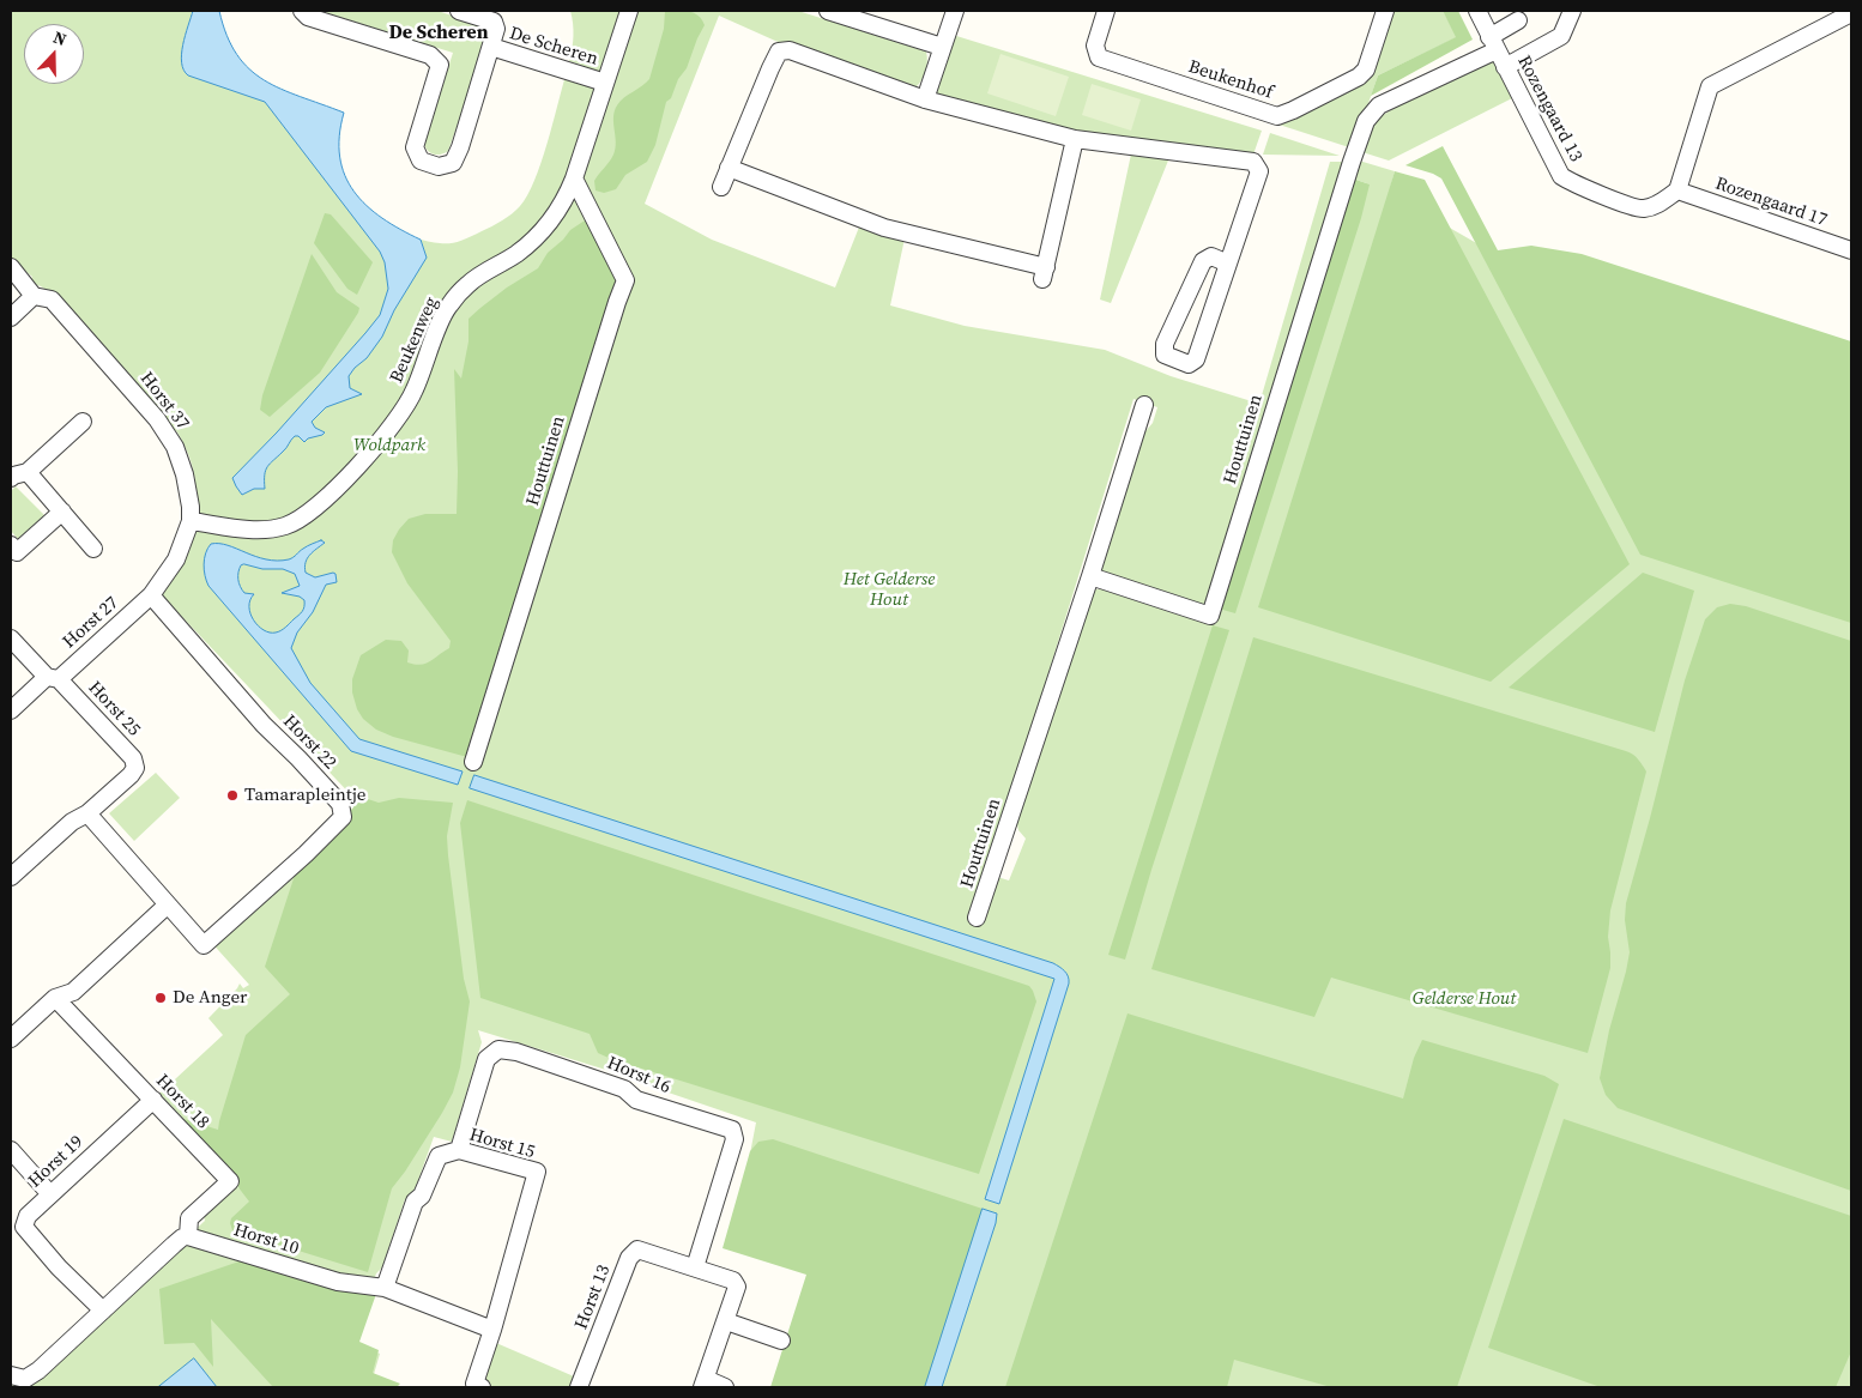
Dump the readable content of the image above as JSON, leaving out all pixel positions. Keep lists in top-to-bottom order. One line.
{"streets":{"street":["De Scheren","Beukenhof","Rozengaard 13","Rozengaard 17","Beukenweg","Horst 37","Houttuinen","Horst 27","Horst 25","Horst 22","Horst 16","Horst 18","Horst 15","Horst 19","Horst 10","Horst 13"]},"crossings":[["De Scheren","Beukenweg"],["Rozengaard 13","Rozengaard 17"],["Rozengaard 13","Houttuinen"],["Beukenweg","Horst 37"],["Beukenweg","Houttuinen"],["Horst 37","Horst 27"],["Horst 37","Horst 22"],["Horst 27","Horst 25"],["Horst 27","Horst 22"],["Horst 25","Horst 22"],["Horst 16","Horst 15"],["Horst 16","Horst 13"],["Horst 18","Horst 19"],["Horst 18","Horst 10"],["Horst 15","Horst 10"]],"districts":["De Scheren"],"parks":["Woldpark","Het Gelderse Hout","Gelderse Hout"],"places":["Tamarapleintje","De Anger"],"north":"top"}
